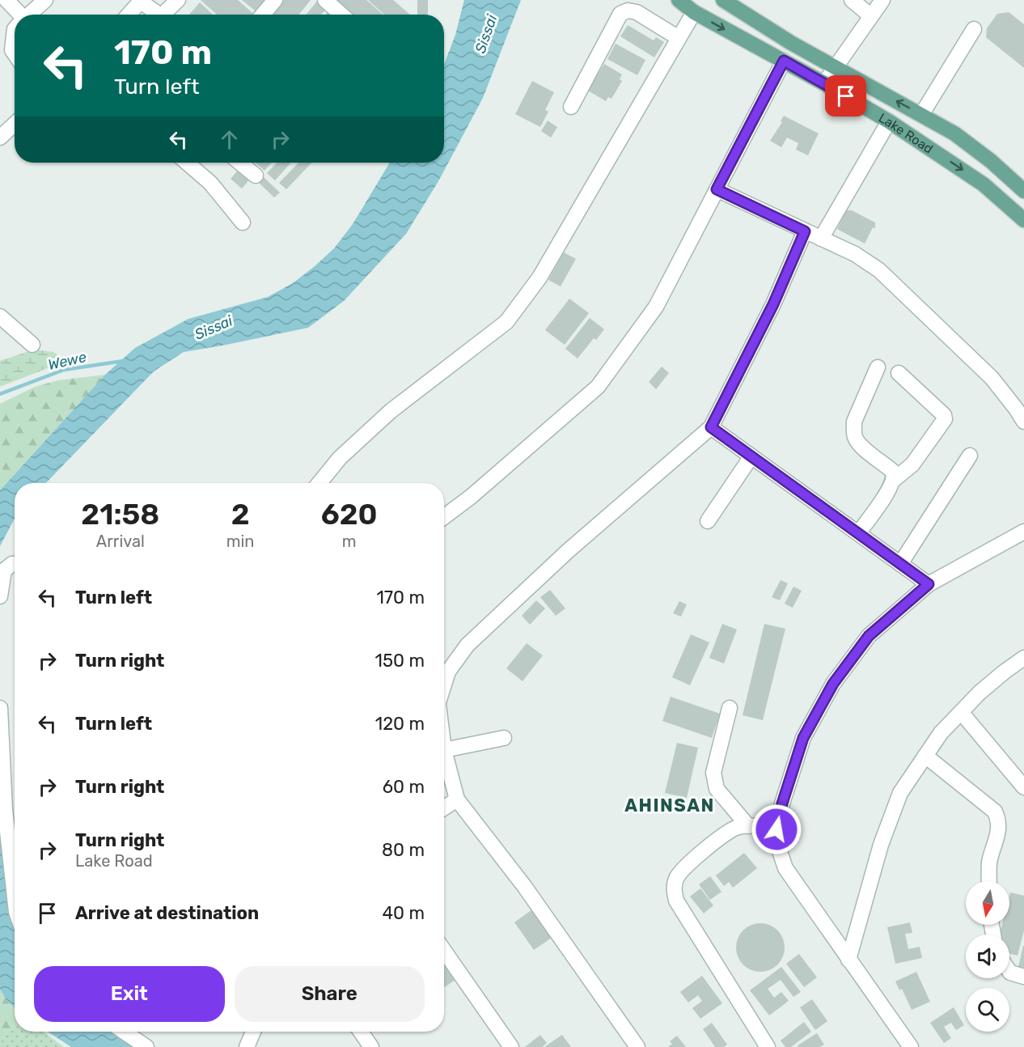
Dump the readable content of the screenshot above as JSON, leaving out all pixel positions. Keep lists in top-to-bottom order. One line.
{"streets":{"main road":["Lake Road"]},"districts":["AHINSAN"],"water":["Sissai","Wewe"],"north":"bottom","page":{"turn":["170 m","Turn left"],"eta":["21:58","Arrival","2","min","620","m"],"list":[{"name":"Turn left","value":"170 m"},{"name":"Turn right","value":"150 m"},{"name":"Turn left","value":"120 m"},{"name":"Turn right","value":"60 m"},{"name":"Turn right","note":"Lake Road","value":"80 m"},{"name":"Arrive at destination","value":"40 m"}],"buttons":["Exit","Share"]}}
